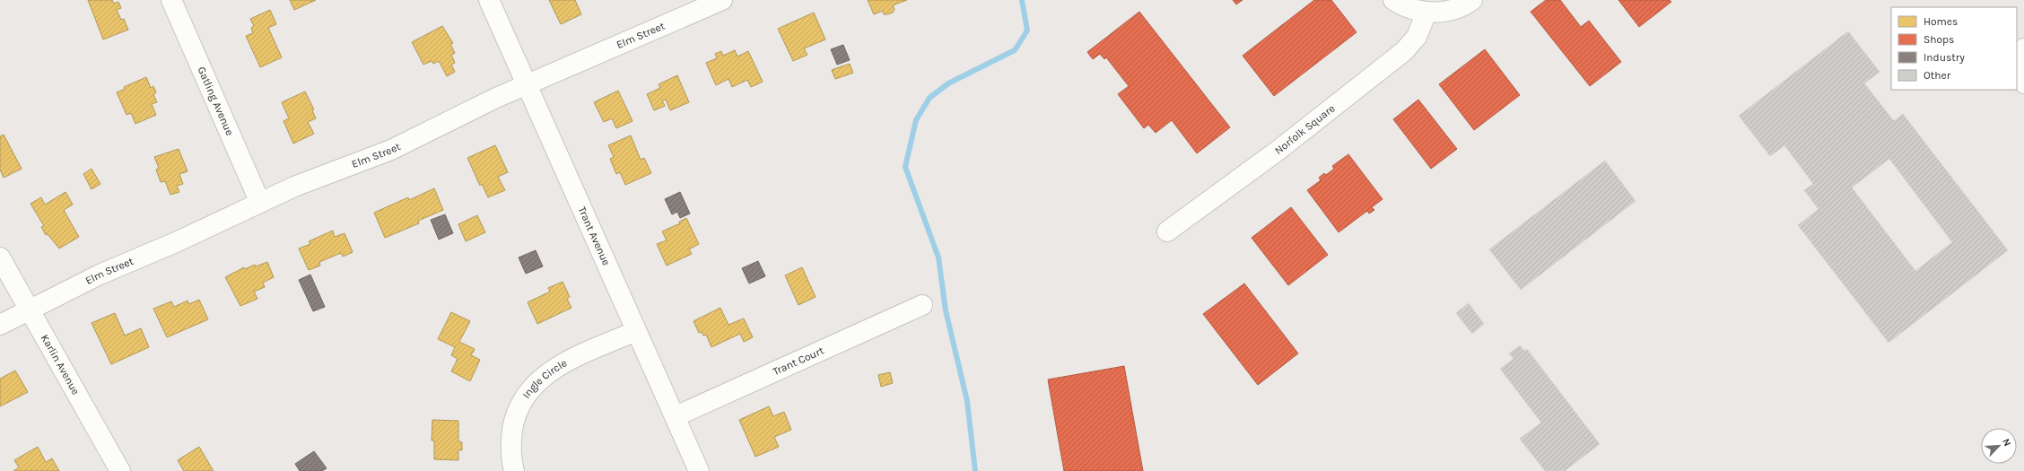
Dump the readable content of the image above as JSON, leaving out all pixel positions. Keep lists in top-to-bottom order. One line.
{"streets":{"street":["Elm Street","Gatling Avenue","Norfolk Square","Trant Avenue","Trant Court","Karlin Avenue","Ingle Circle"]},"crossings":[["Elm Street","Gatling Avenue"],["Elm Street","Trant Avenue"],["Elm Street","Karlin Avenue"],["Trant Avenue","Trant Court"],["Trant Avenue","Ingle Circle"]],"legend":["Homes","Shops","Industry","Other"],"north":"top right"}
